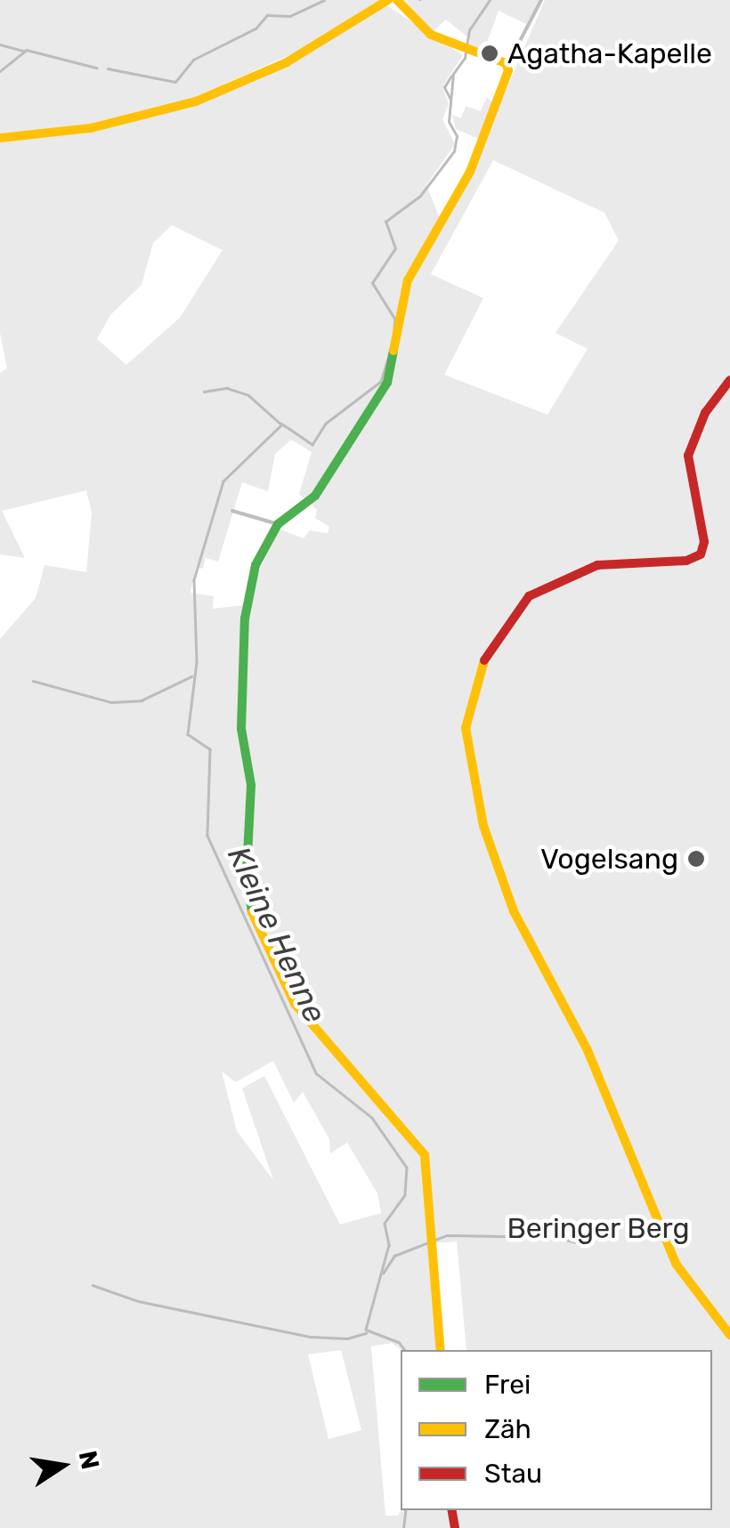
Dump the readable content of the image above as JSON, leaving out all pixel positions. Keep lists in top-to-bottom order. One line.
{"water":["Kleine Henne"],"parks":["Beringer Berg"],"places":["Agatha-Kapelle","Vogelsang"],"legend":["Frei","Zäh","Stau"],"north":"right"}
